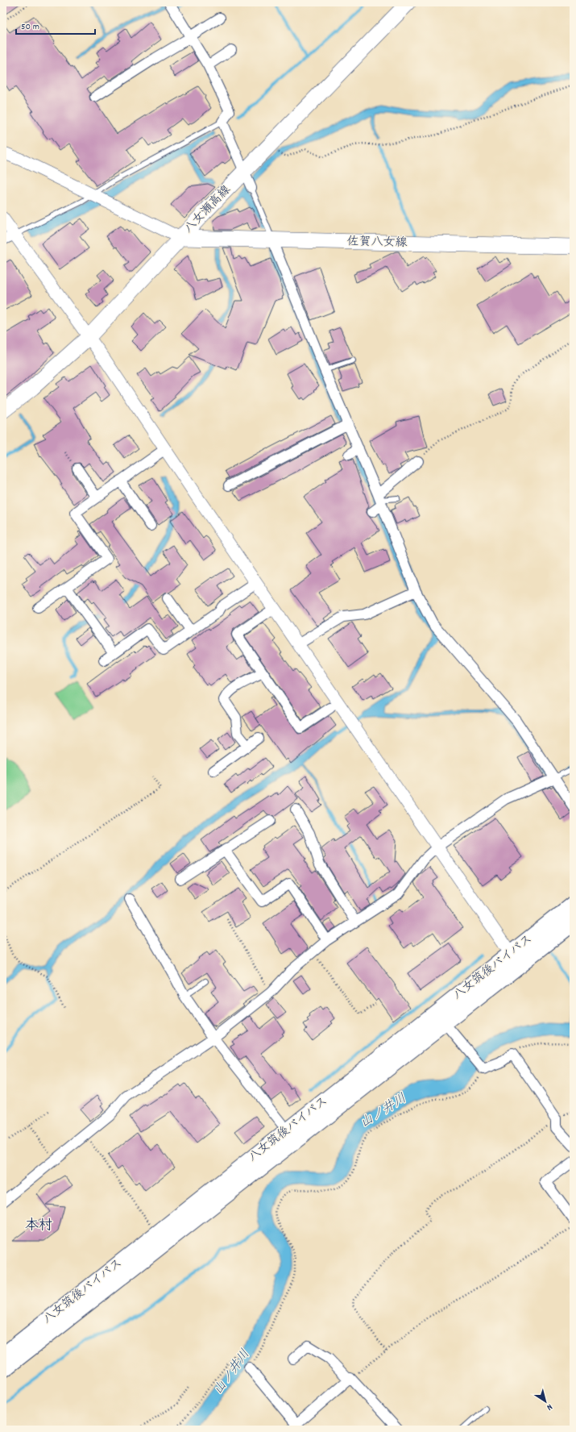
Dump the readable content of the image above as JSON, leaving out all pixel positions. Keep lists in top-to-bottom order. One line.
{"streets":{"highway":["八女筑後バイパス"],"main road":["八女瀬高線","佐賀八女線"]},"crossings":[["八女瀬高線","佐賀八女線"]],"districts":["本村"],"water":["山ノ井川"],"scale_bar":"50 m","north":"bottom right"}
